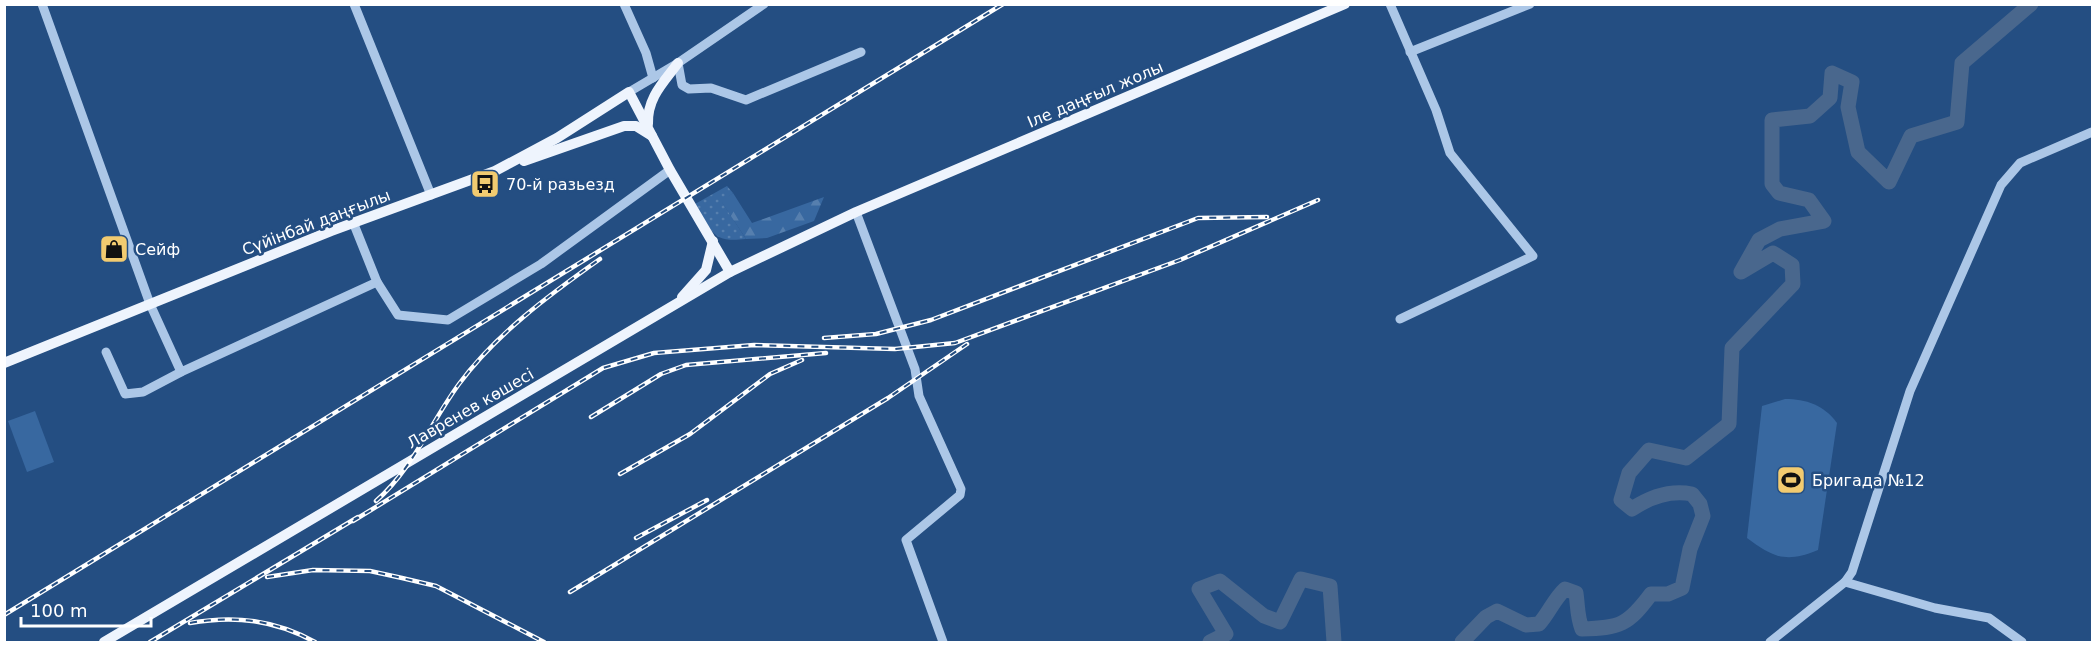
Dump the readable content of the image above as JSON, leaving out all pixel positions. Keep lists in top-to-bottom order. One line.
{"streets":{"main road":["Іле даңғыл жолы","Сүйінбай даңғылы","Лавренев көшесі"]},"crossings":[["Іле даңғыл жолы","Лавренев көшесі"]],"places":{"bus stop":["70-й разьезд"],"shop":["Сейф"],"sports":["Бригада №12"]},"scale_bar":"100 m"}
